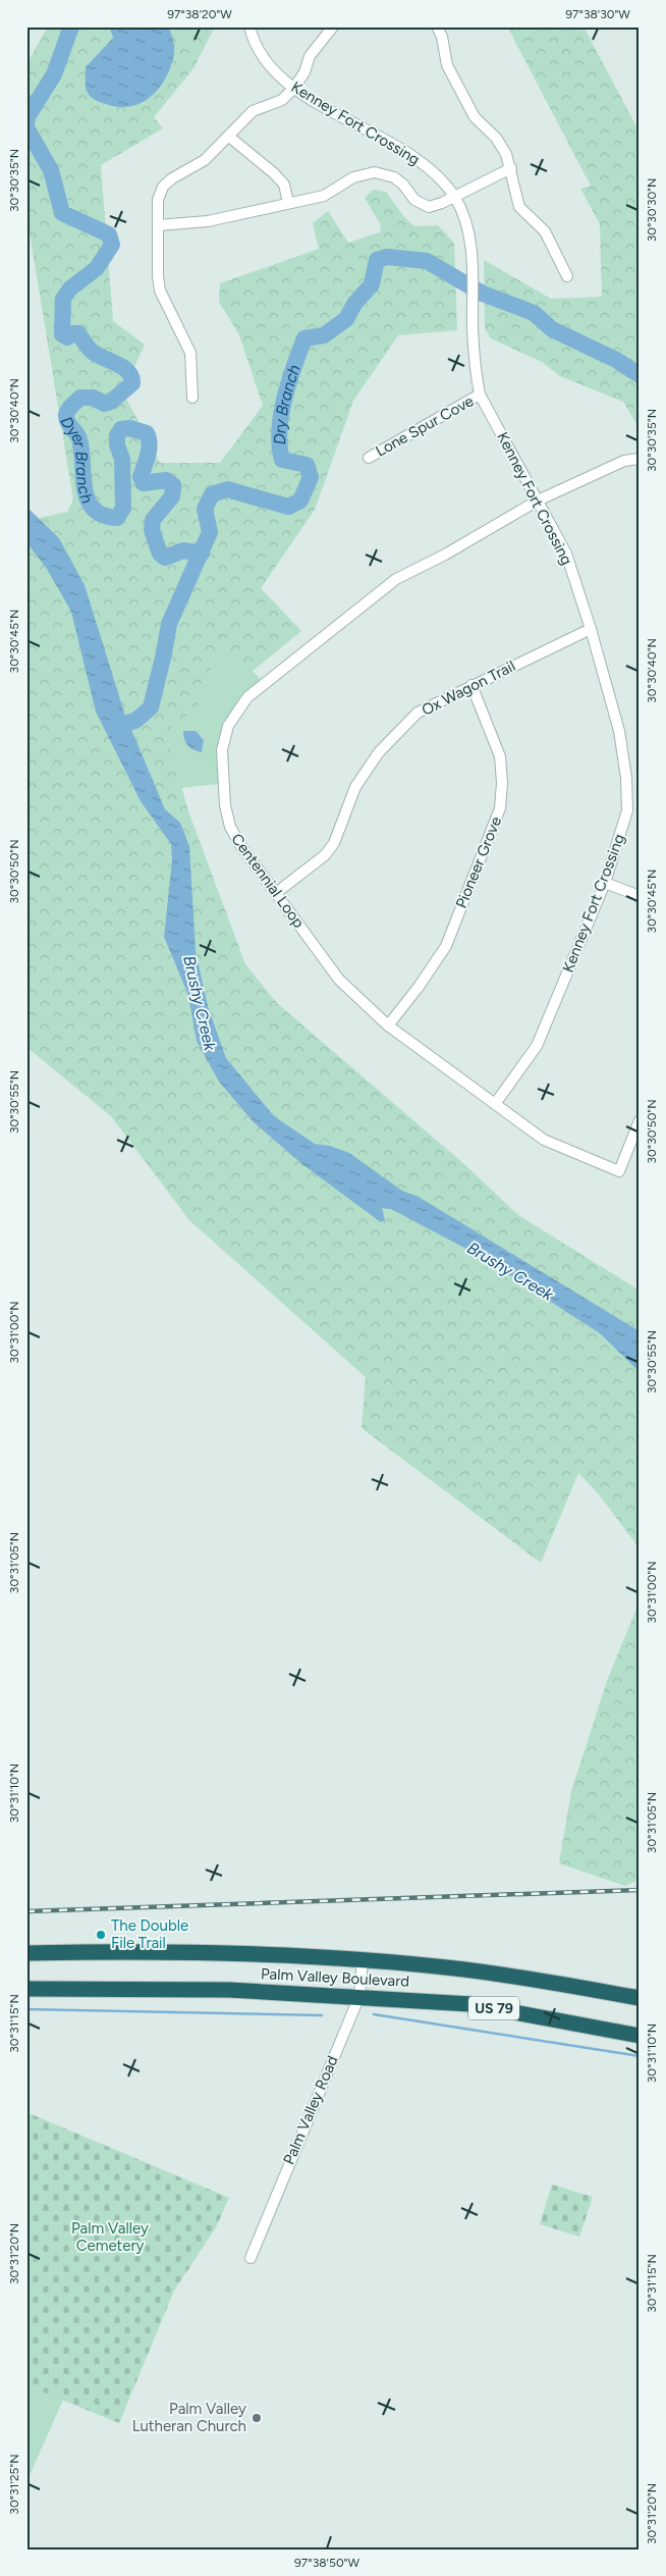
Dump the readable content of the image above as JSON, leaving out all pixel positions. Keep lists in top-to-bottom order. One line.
{"streets":{"highway":["Palm Valley Boulevard","US 79"],"street":["Kenney Fort Crossing","Lone Spur Cove","Ox Wagon Trail","Pioneer Grove","Centennial Loop","Palm Valley Road"]},"crossings":[["Kenney Fort Crossing","Lone Spur Cove"],["Kenney Fort Crossing","Ox Wagon Trail"],["Kenney Fort Crossing","Centennial Loop"],["Ox Wagon Trail","Pioneer Grove"],["Ox Wagon Trail","Centennial Loop"],["Pioneer Grove","Centennial Loop"],["Palm Valley Boulevard","Palm Valley Road"]],"water":["Dry Branch","Dyer Branch","Brushy Creek"],"parks":["Palm Valley Cemetery"],"places":["The Double File Trail","Palm Valley Lutheran Church"],"coordinates":["97°38'20\"W","97°38'30\"W","30°30'35\"N","30°30'30\"N","30°30'40\"N","30°30'45\"N","30°30'50\"N","30°30'55\"N","30°31'00\"N","30°31'05\"N","30°31'10\"N","30°31'15\"N","30°31'20\"N","30°31'25\"N","97°38'50\"W"]}
